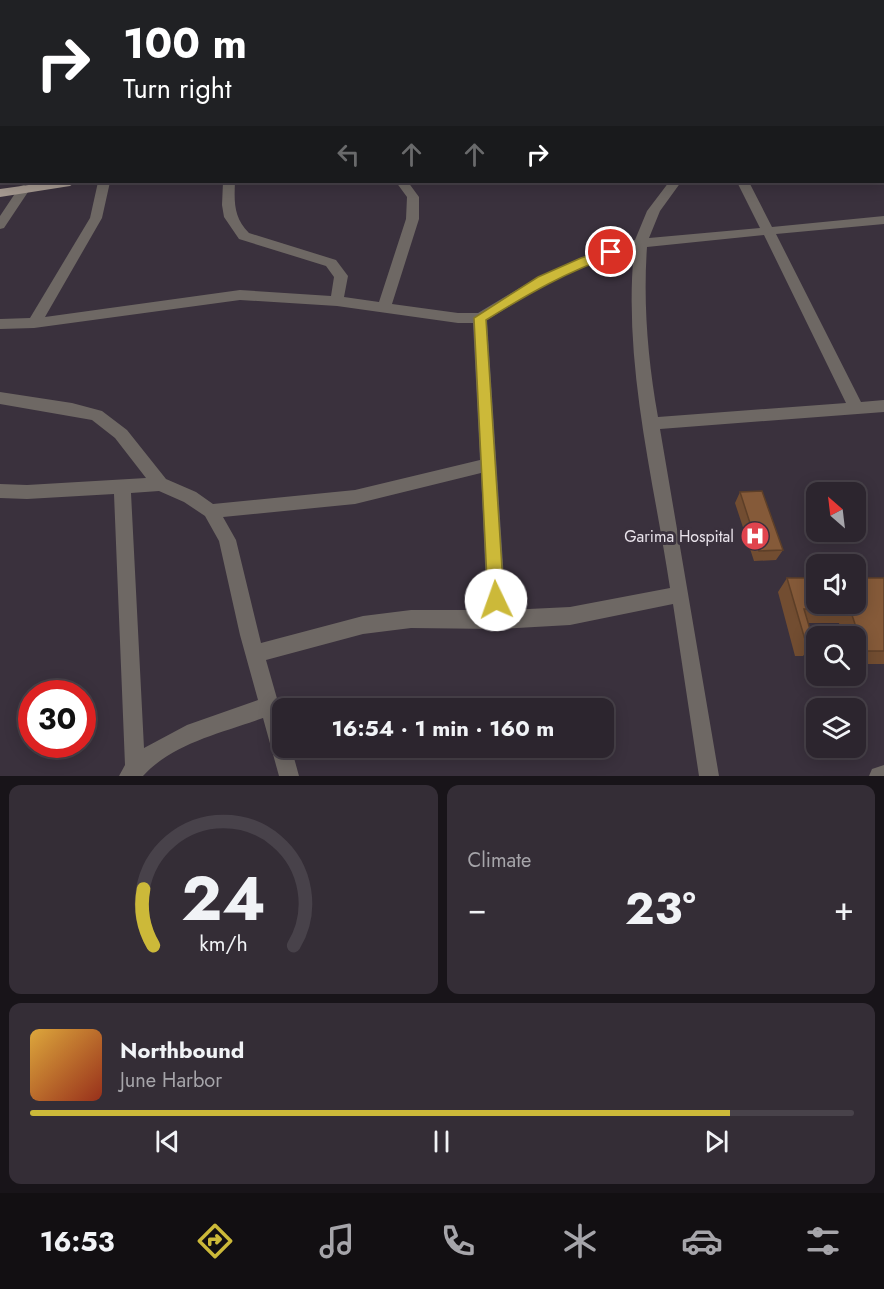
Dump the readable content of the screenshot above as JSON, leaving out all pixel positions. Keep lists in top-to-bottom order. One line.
{"places":{"hospital":["Garima Hospital"]},"north":"top left","page":{"turn":["100 m","Turn right"],"limit":"30","trip":"16:54 · 1 min · 160 m","tile":"Climate","heat":["−","23°","+"],"song":["Northbound","June Harbor"],"tabs":"16:53","gauge":["24","km/h"]}}
